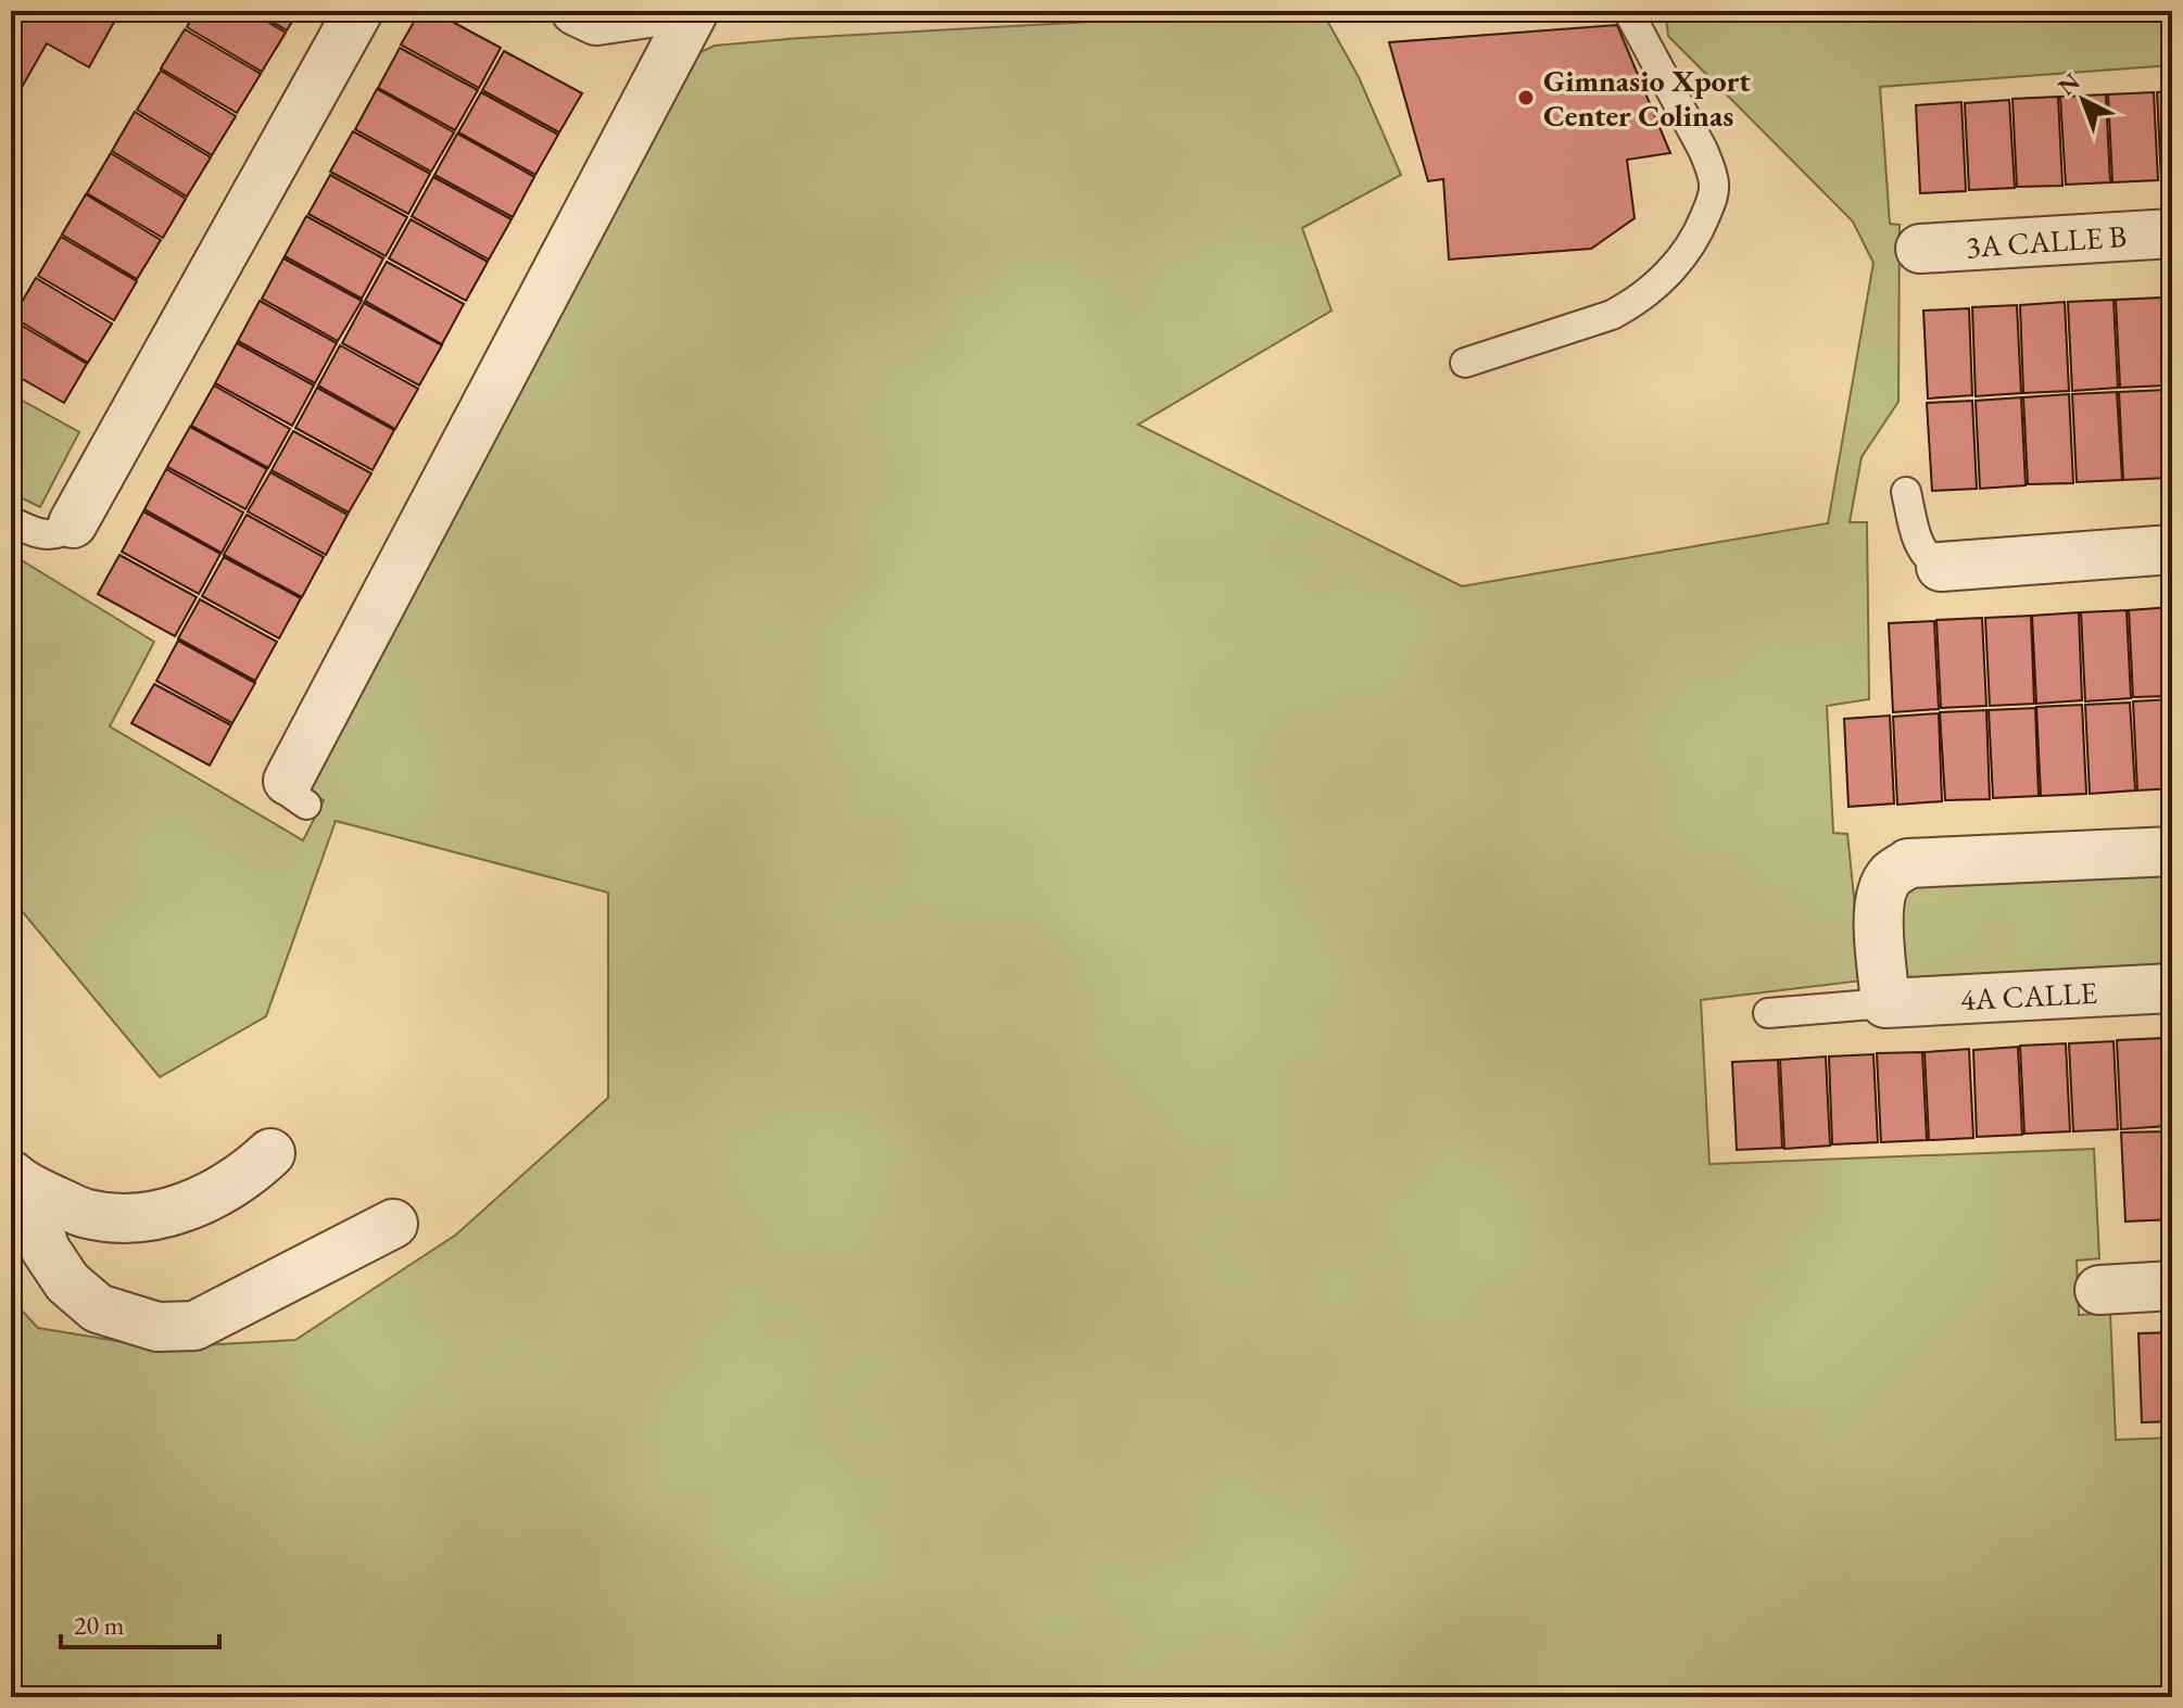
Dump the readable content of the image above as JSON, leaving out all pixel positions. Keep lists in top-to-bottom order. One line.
{"streets":{"street":["3A CALLE B","4A CALLE"]},"places":["Gimnasio Xport Center Colinas"],"scale_bar":"20 m","north":"top left"}
